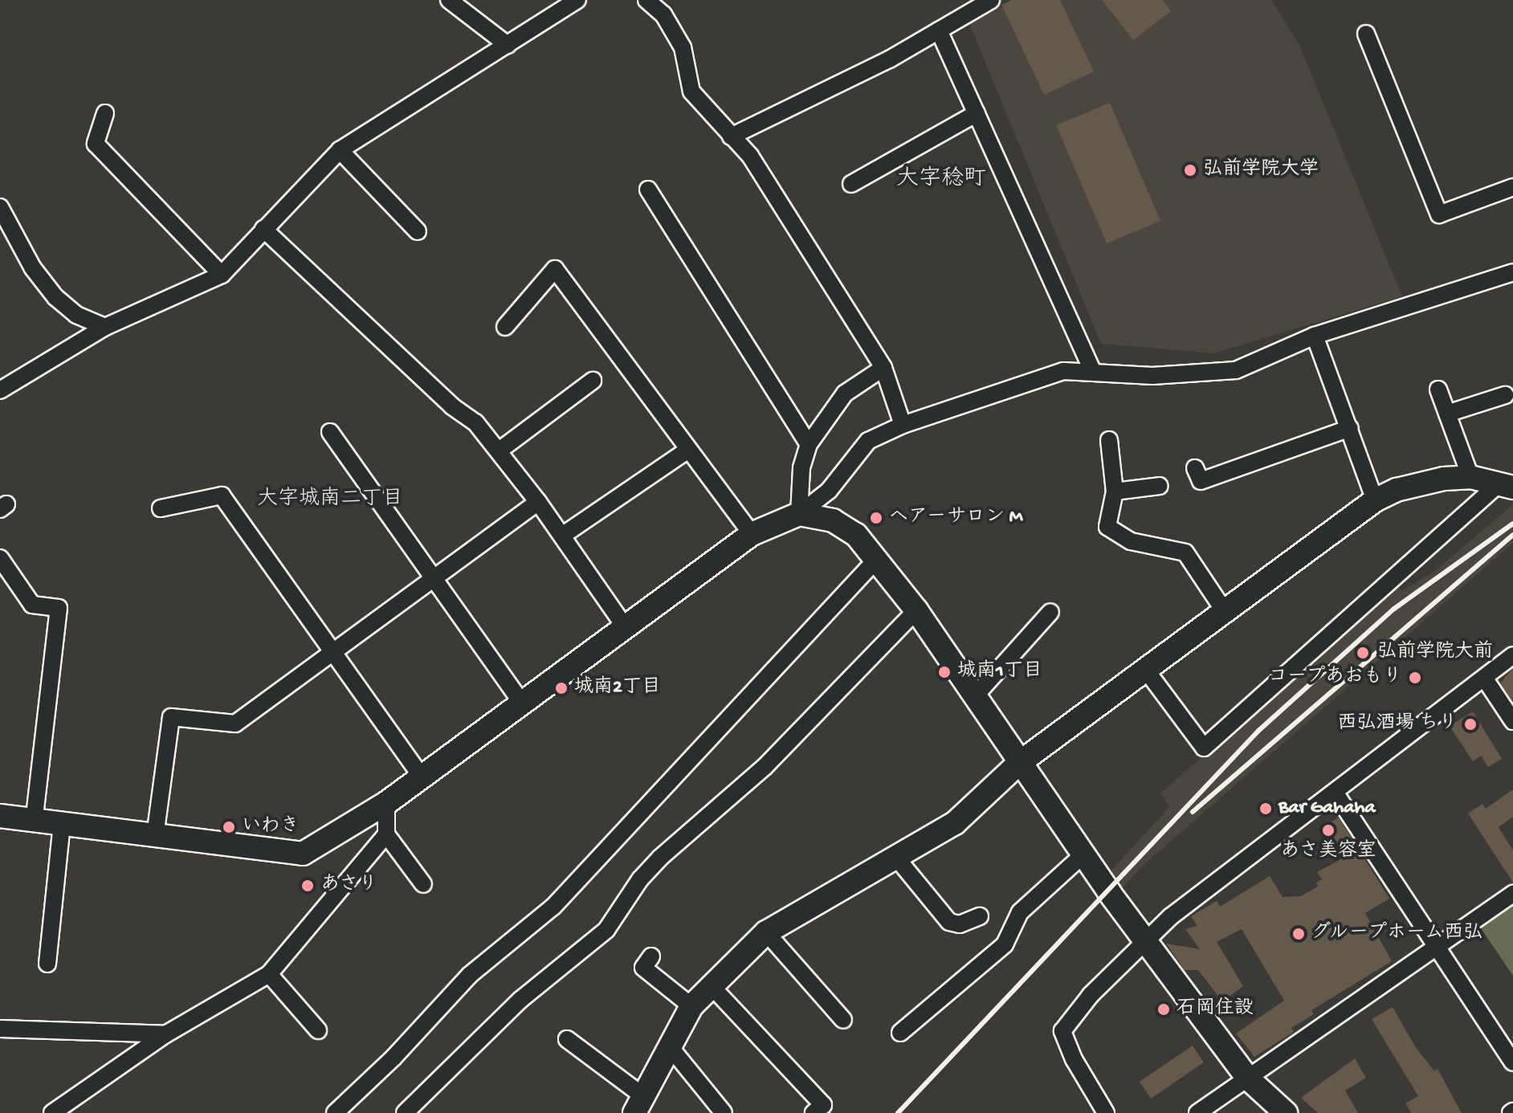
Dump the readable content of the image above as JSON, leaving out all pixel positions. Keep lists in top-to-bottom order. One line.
{"districts":["大字稔町","大字城南二丁目"],"places":["弘前学院大学","ヘアーサロン M","弘前学院大前","城南1丁目","コープあおもり","城南2丁目","西弘酒場 ちり","Bar Gahaha","いわき","あさ美容室","あさり","グループホーム西弘","石岡住設"]}
